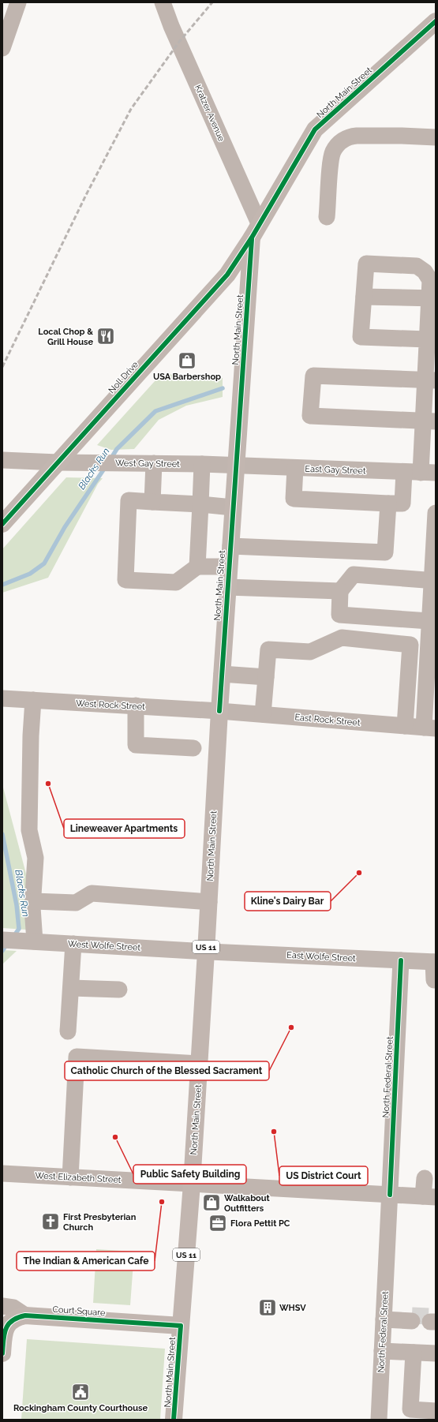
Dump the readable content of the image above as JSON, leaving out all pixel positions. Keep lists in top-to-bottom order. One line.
{"streets":{"main road":["North Main Street","Noll Drive","US 11","Court Square"],"street":["Kratzer Avenue","West Gay Street","East Gay Street","West Rock Street","East Rock Street","West Wolfe Street","East Wolfe Street","North Federal Street","West Elizabeth Street"]},"crossings":[["North Main Street","Kratzer Avenue"],["North Main Street","Noll Drive"],["North Main Street","West Gay Street"],["North Main Street","East Gay Street"],["North Main Street","West Rock Street"],["North Main Street","East Rock Street"],["North Main Street","West Wolfe Street"],["North Main Street","East Wolfe Street"],["North Main Street","West Elizabeth Street"],["North Main Street","Court Square"],["Kratzer Avenue","Noll Drive"],["Noll Drive","West Gay Street"],["West Gay Street","East Gay Street"],["West Rock Street","East Rock Street"],["West Wolfe Street","East Wolfe Street"],["East Wolfe Street","North Federal Street"],["North Federal Street","West Elizabeth Street"]],"water":["Blacks Run"],"places":{"restaurant":["Local Chop & Grill House"],"shop":["USA Barbershop","Walkabout Outfitters"],"other":["Lineweaver Apartments","Kline's Dairy Bar","Catholic Church of the Blessed Sacrament","US District Court","Public Safety Building","The Indian & American Cafe"],"church":["First Presbyterian Church"],"office":["Flora Pettit PC"],"building":["WHSV"],"public building":["Rockingham County Courthouse"]}}
